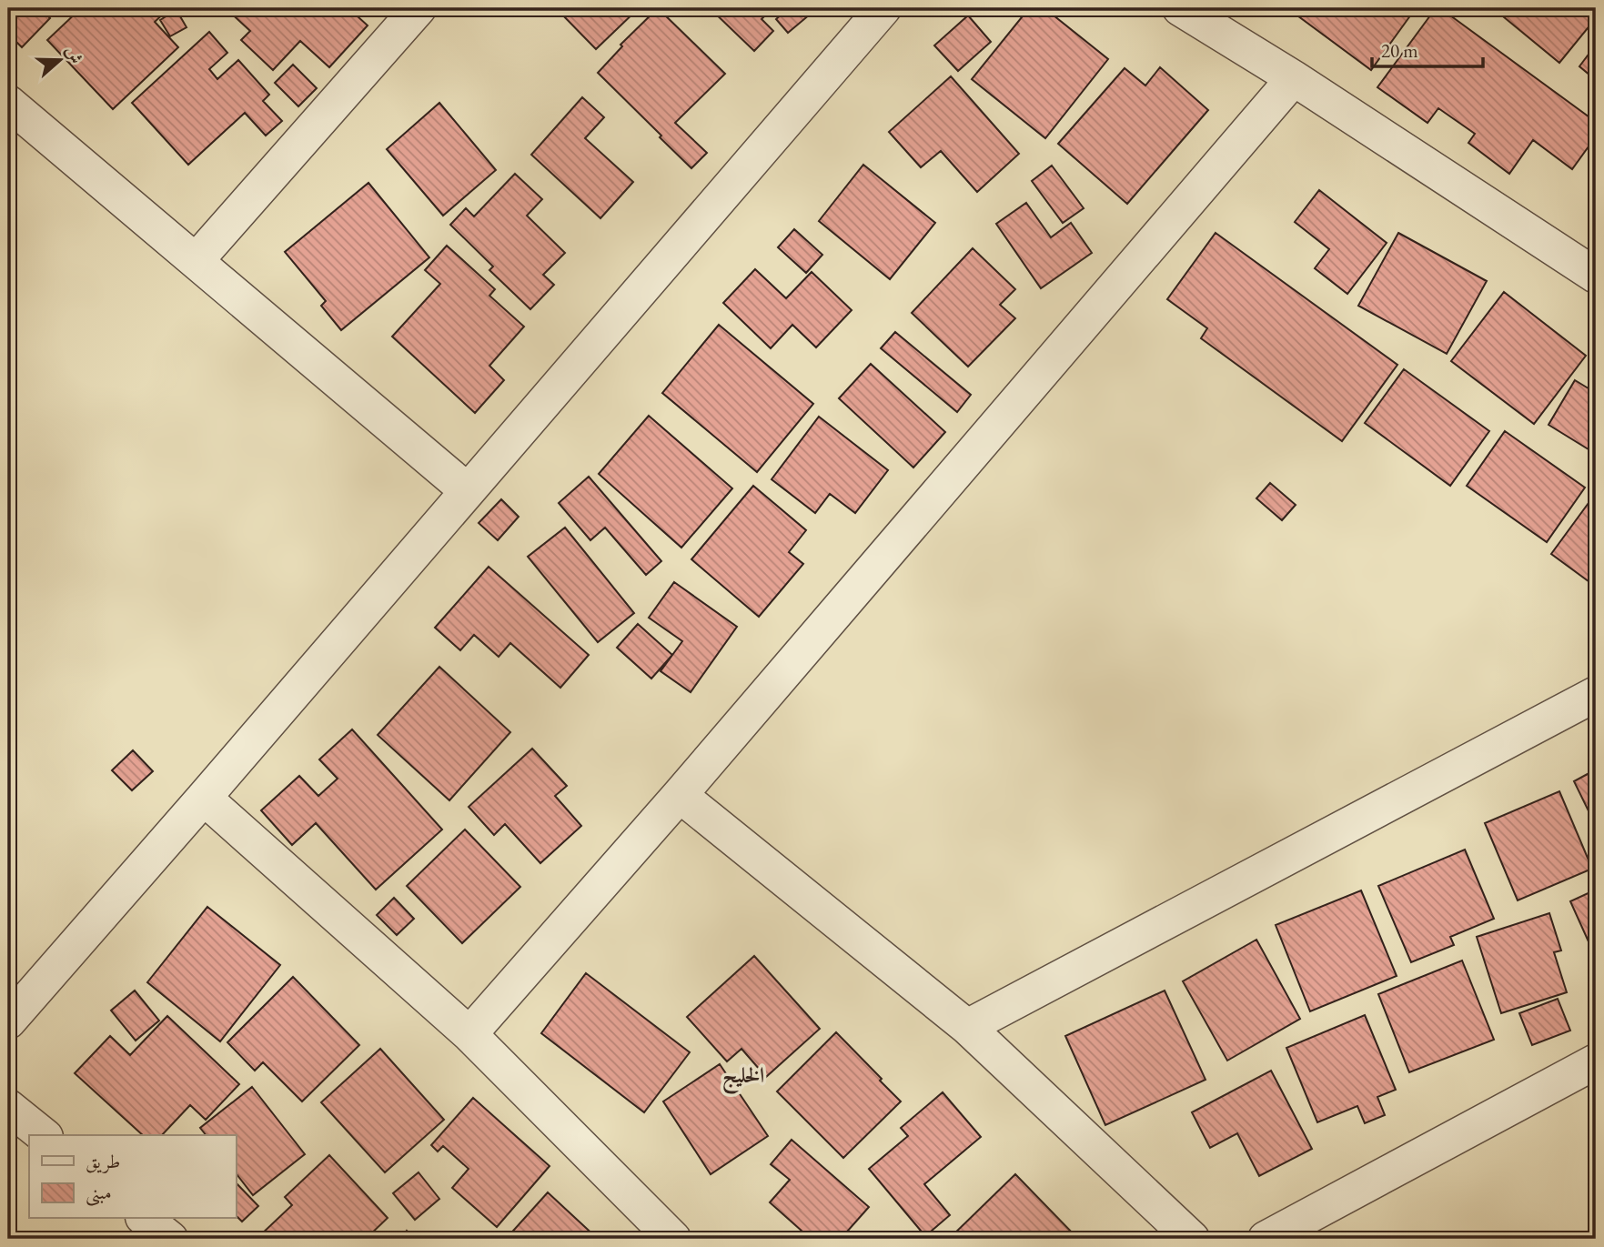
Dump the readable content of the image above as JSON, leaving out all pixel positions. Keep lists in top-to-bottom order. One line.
{"districts":["الخليج"],"legend":["طريق","مبنى"],"scale_bar":"20 m","north":"right"}
